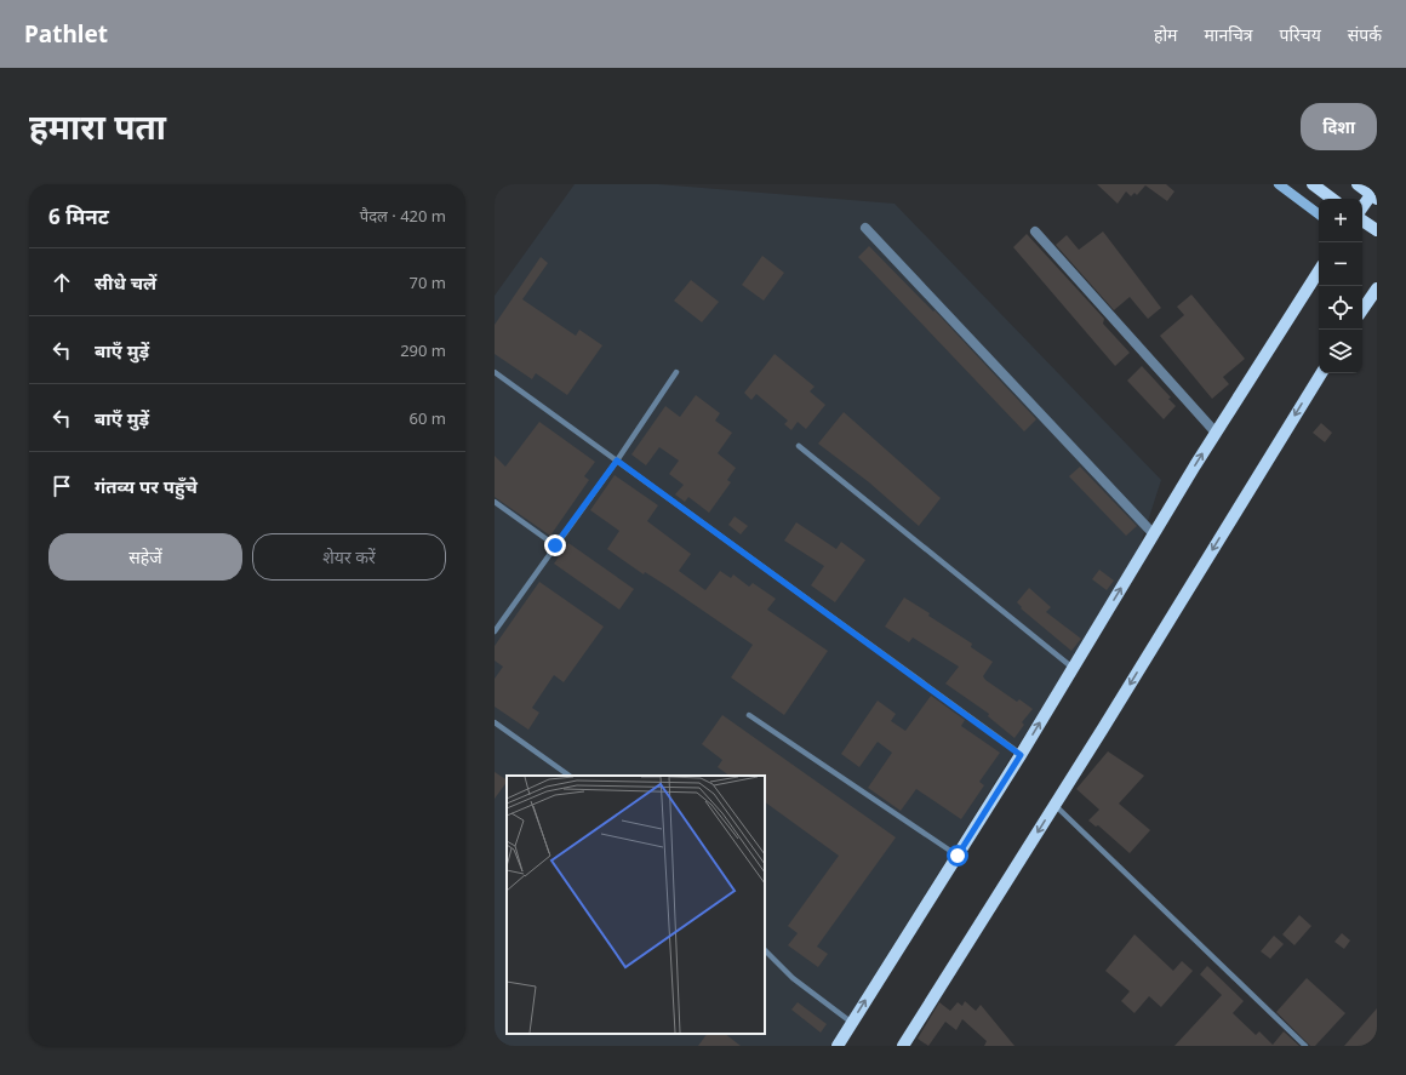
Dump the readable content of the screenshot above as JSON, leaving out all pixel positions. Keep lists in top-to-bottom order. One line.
{"page":{"header":"Pathlet","nav":["होम","मानचित्र","परिचय","संपर्क"],"title":"हमारा पता","buttons":["दिशा",["सहेजें","शेयर करें"]],"heading":["6 मिनट","पैदल · 420 m"],"map_buttons":["+","−"],"list":[["सीधे चलें","70 m"],["बाएँ मुड़ें","290 m"],["बाएँ मुड़ें","60 m"],"गंतव्य पर पहुँचे"]}}
